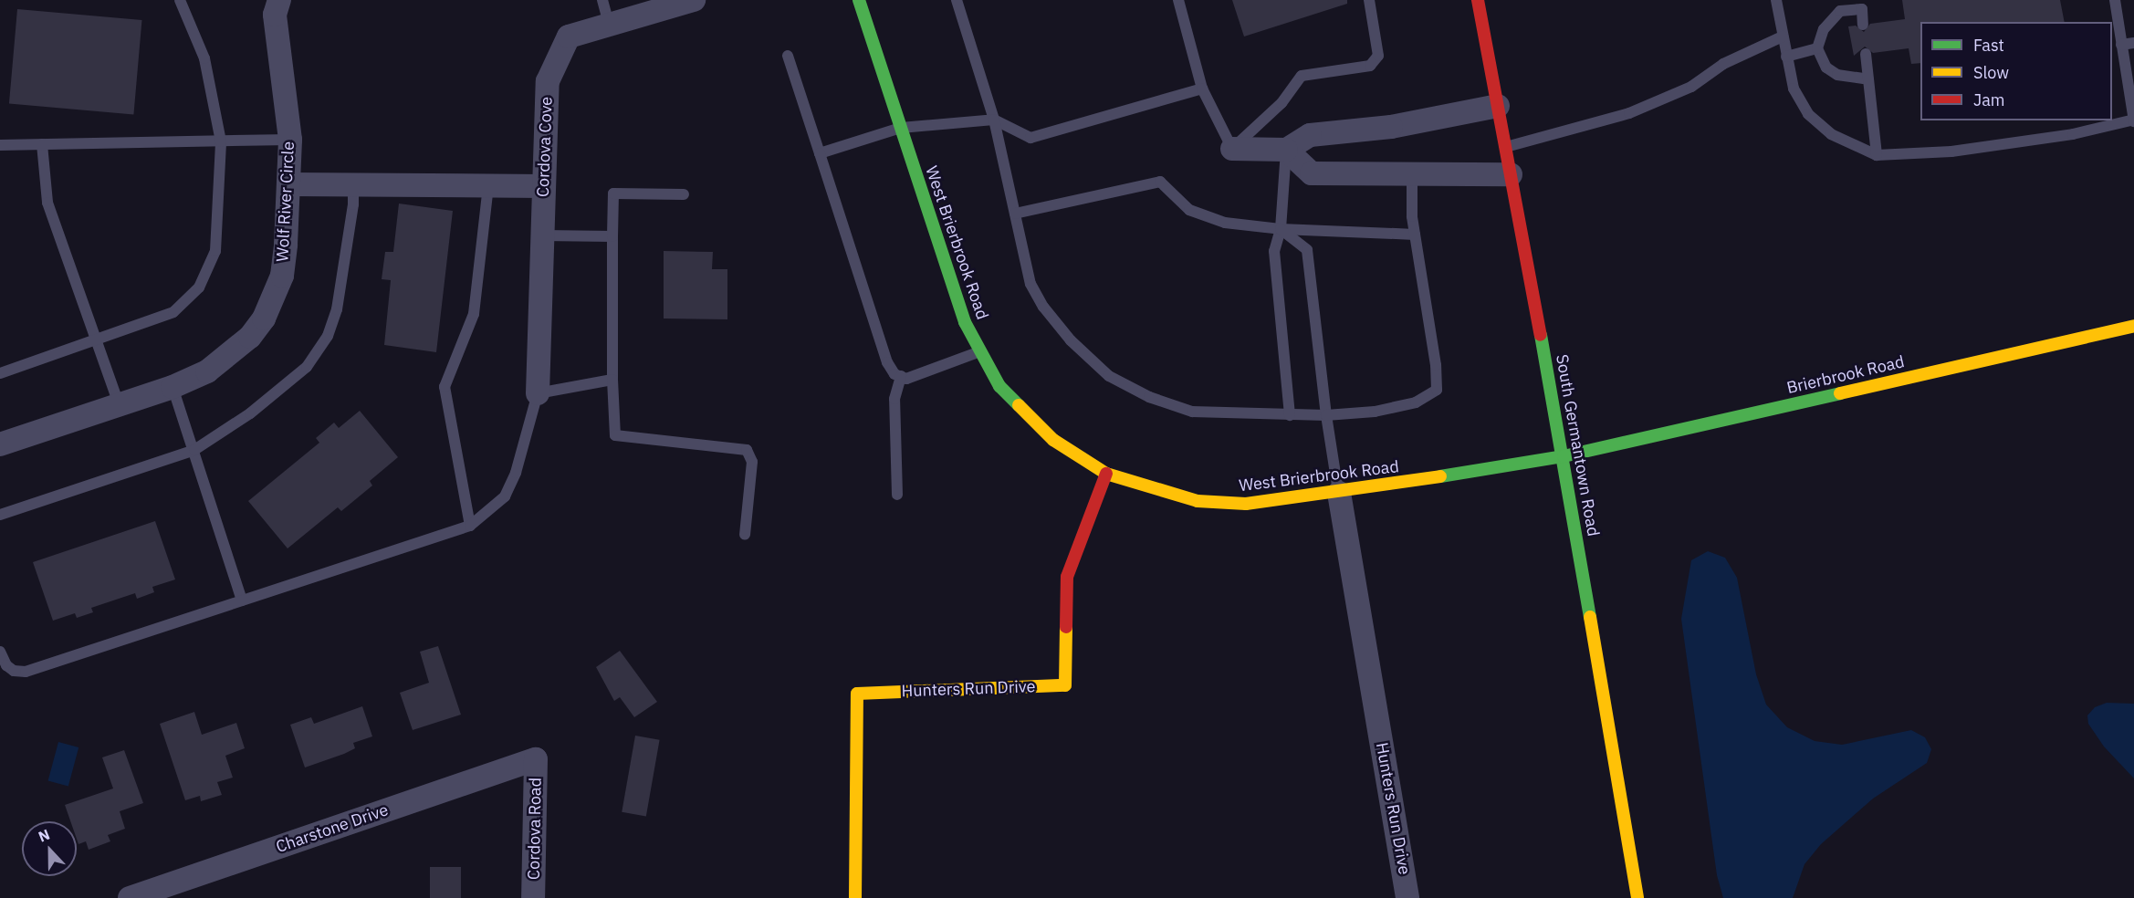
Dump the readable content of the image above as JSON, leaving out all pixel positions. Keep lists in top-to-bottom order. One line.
{"streets":{"street":["Cordova Cove","Wolf River Circle","West Brierbrook Road","Brierbrook Road","South Germantown Road","Hunters Run Drive","Charstone Drive","Cordova Road"]},"crossings":[["West Brierbrook Road","Brierbrook Road"],["West Brierbrook Road","South Germantown Road"],["West Brierbrook Road","Hunters Run Drive"],["Brierbrook Road","South Germantown Road"],["Charstone Drive","Cordova Road"]],"legend":["Fast","Slow","Jam"],"north":"top"}
